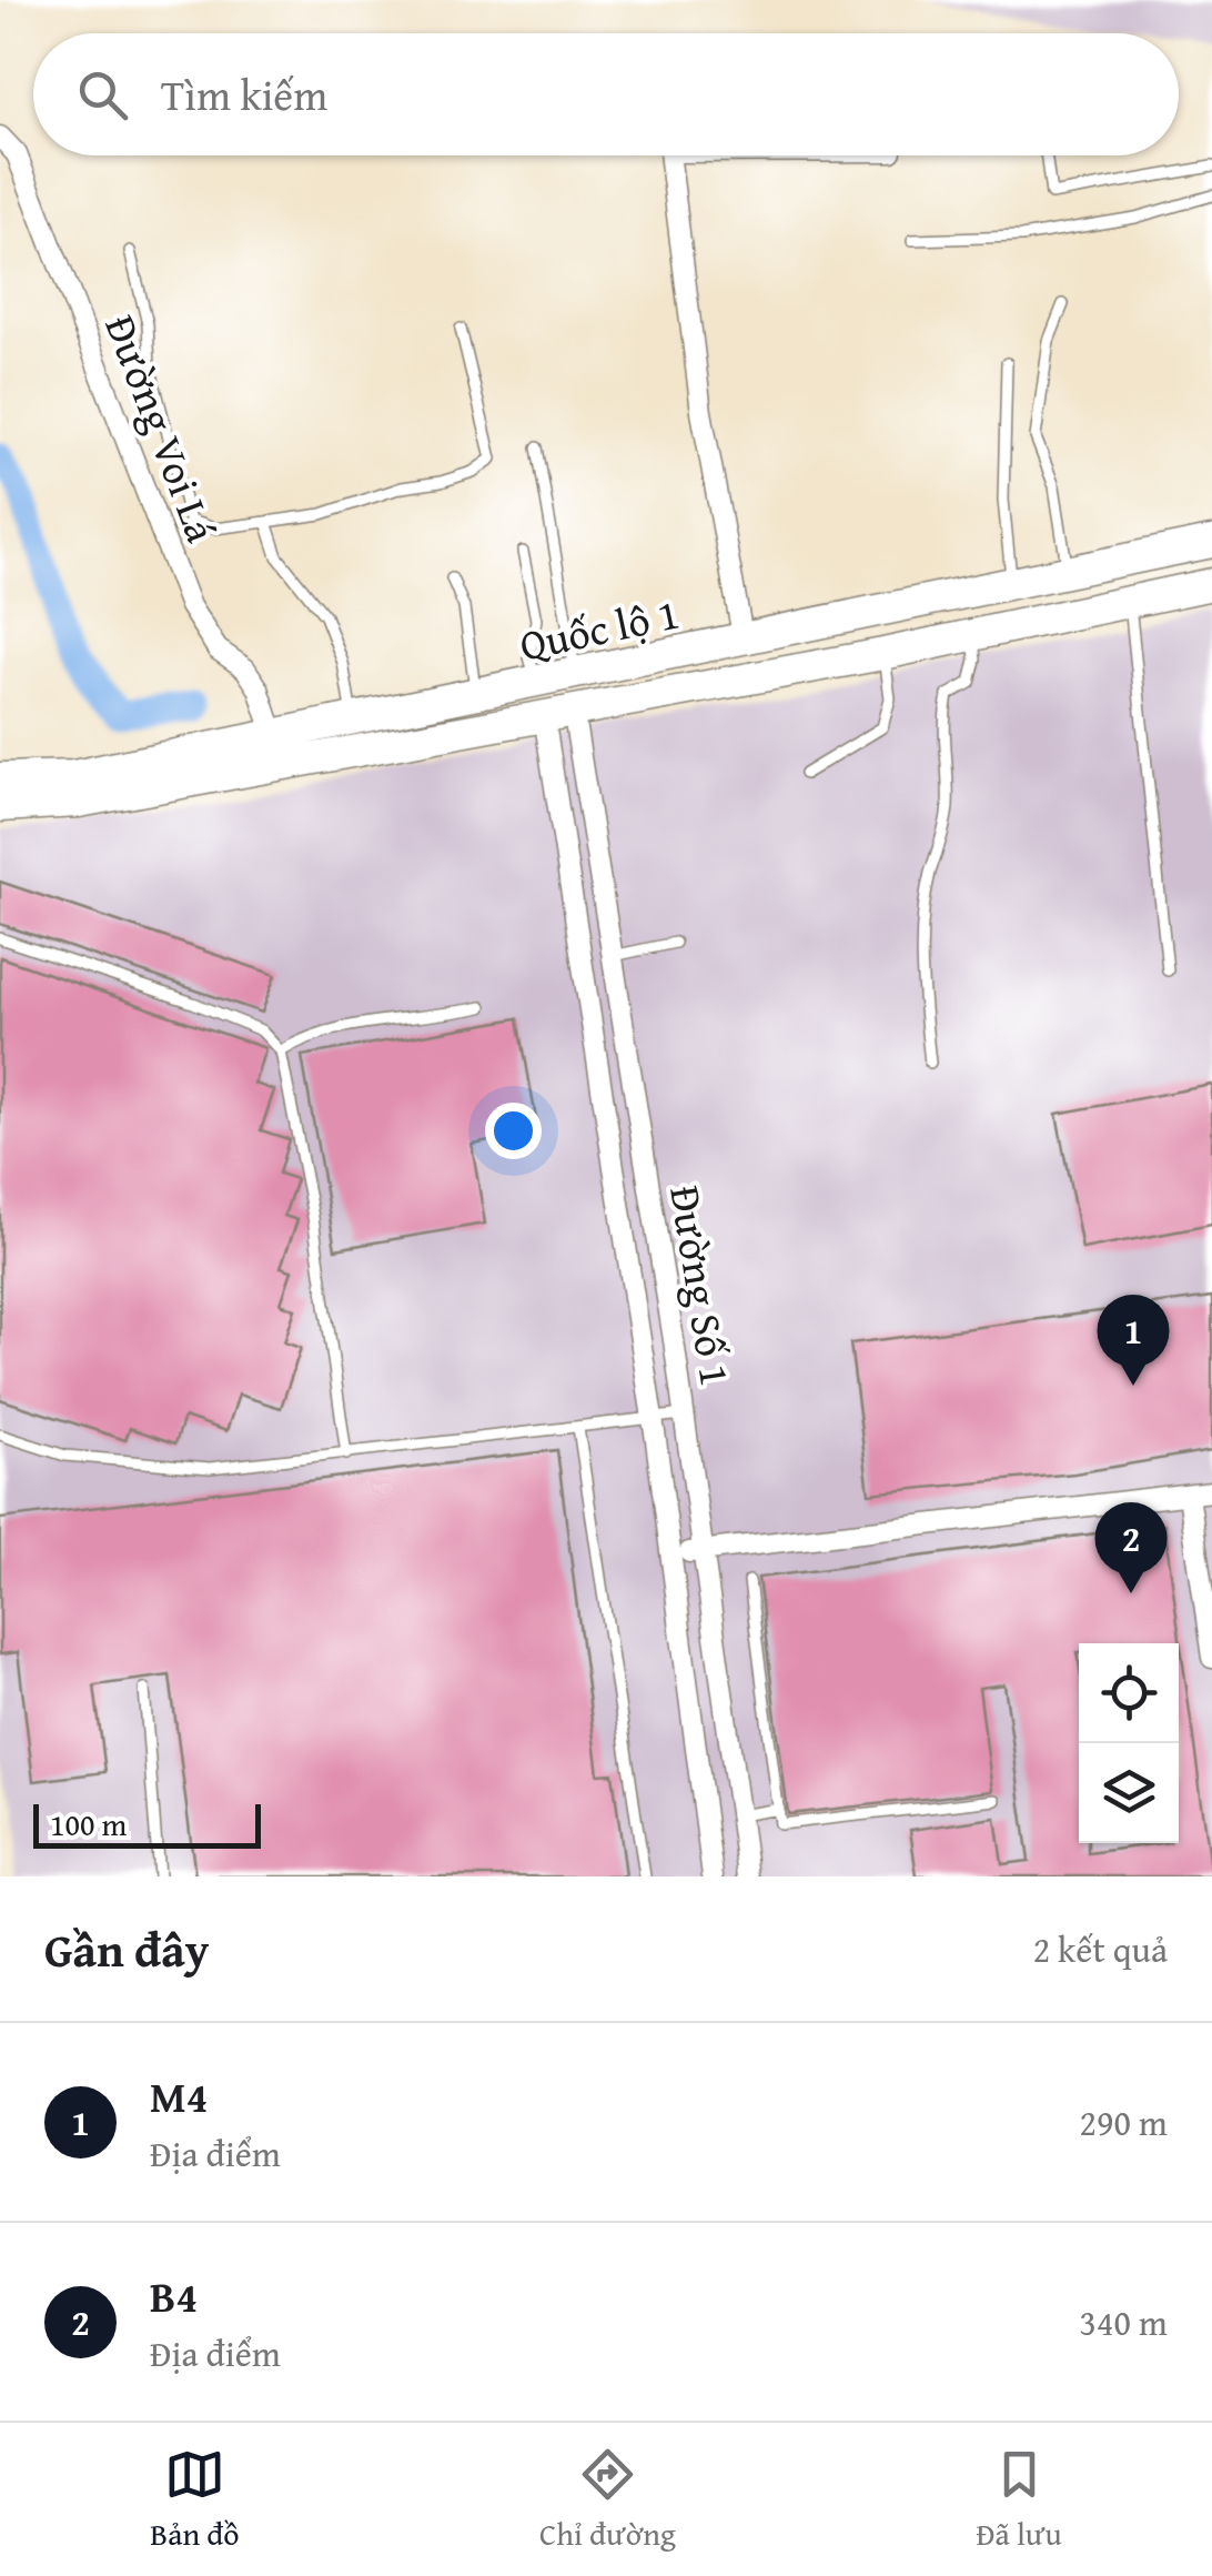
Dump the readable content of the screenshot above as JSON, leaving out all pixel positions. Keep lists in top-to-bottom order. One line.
{"streets":{"highway":["Quốc lộ 1"],"street":["Đường Voi Lá","Đường Số 1"]},"crossings":[["Đường Voi Lá","Quốc lộ 1"],["Quốc lộ 1","Đường Số 1"]],"scale_bar":"100 m","page":{"search":"Tìm kiếm","pins":["1","2"],"scale":"100 m","heading":["Gần đây","2 kết quả"],"list":[{"mark":"1","name":"M4","note":"Địa điểm","value":"290 m"},{"mark":"2","name":"B4","note":"Địa điểm","value":"340 m"}],"nav":["Bản đồ","Chỉ đường","Đã lưu"]}}
